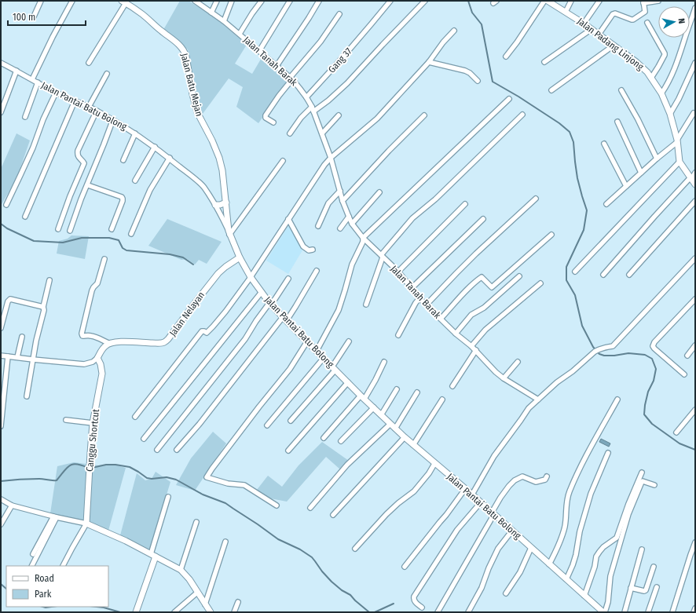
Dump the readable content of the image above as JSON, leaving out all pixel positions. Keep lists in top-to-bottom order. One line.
{"streets":{"street":["Jalan Padang Linjong","Gang 37","Jalan Tanah Barak","Jalan Batu Mejan","Jalan Pantai Batu Bolong","Jalan Nelayan","Canggu Shortcut"]},"crossings":[["Gang 37","Jalan Tanah Barak"],["Jalan Batu Mejan","Jalan Pantai Batu Bolong"],["Jalan Pantai Batu Bolong","Jalan Nelayan"]],"legend":["Road","Park"],"scale_bar":"100 m","north":"right"}
